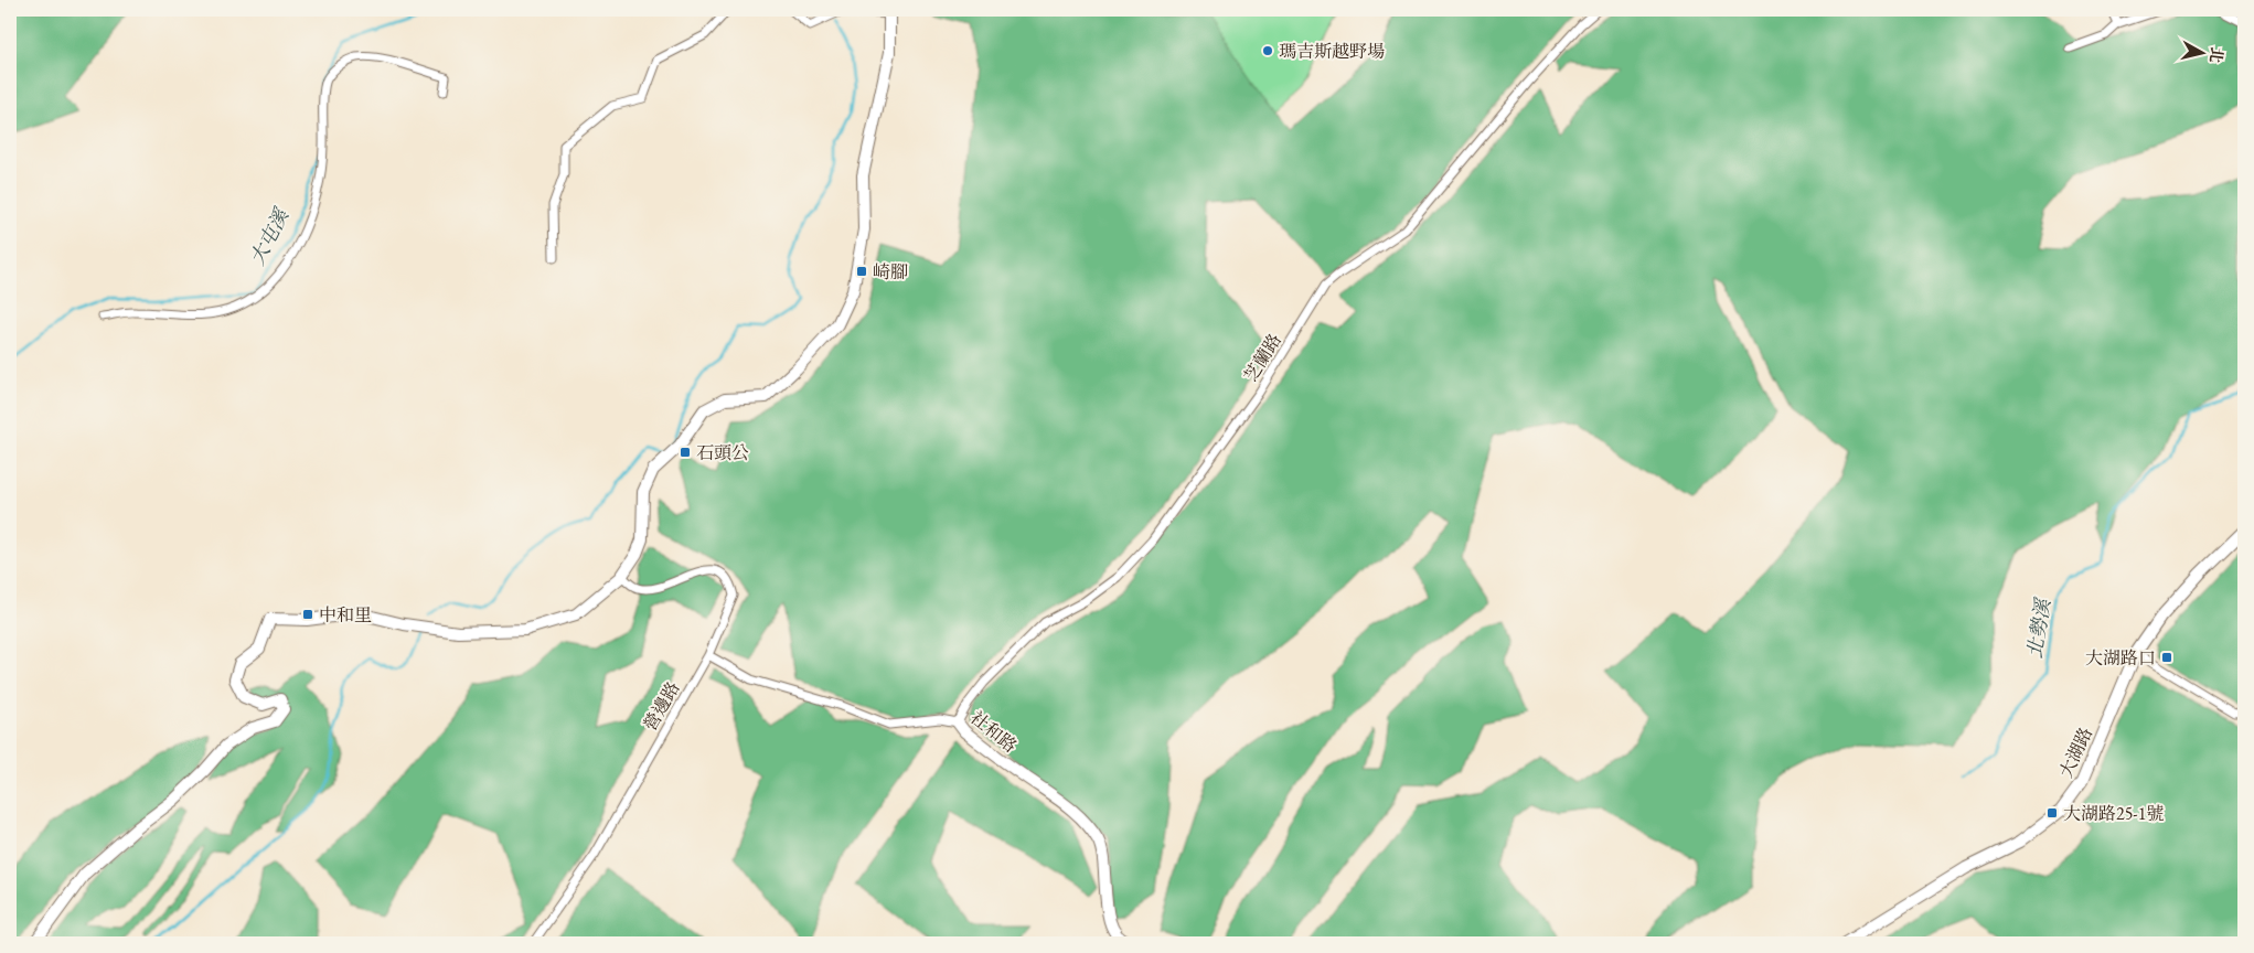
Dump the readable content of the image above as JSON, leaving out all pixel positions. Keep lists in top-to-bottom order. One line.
{"streets":{"street":["芝蘭路","營邊路","社和路","大湖路"]},"crossings":[["芝蘭路","社和路"],["營邊路","社和路"]],"water":["大屯溪","北勢溪"],"places":{"other":["瑪吉斯越野場"],"transit":["崎腳","石頭公","中和里","大湖路口","大湖路25-1號"]},"north":"right"}
